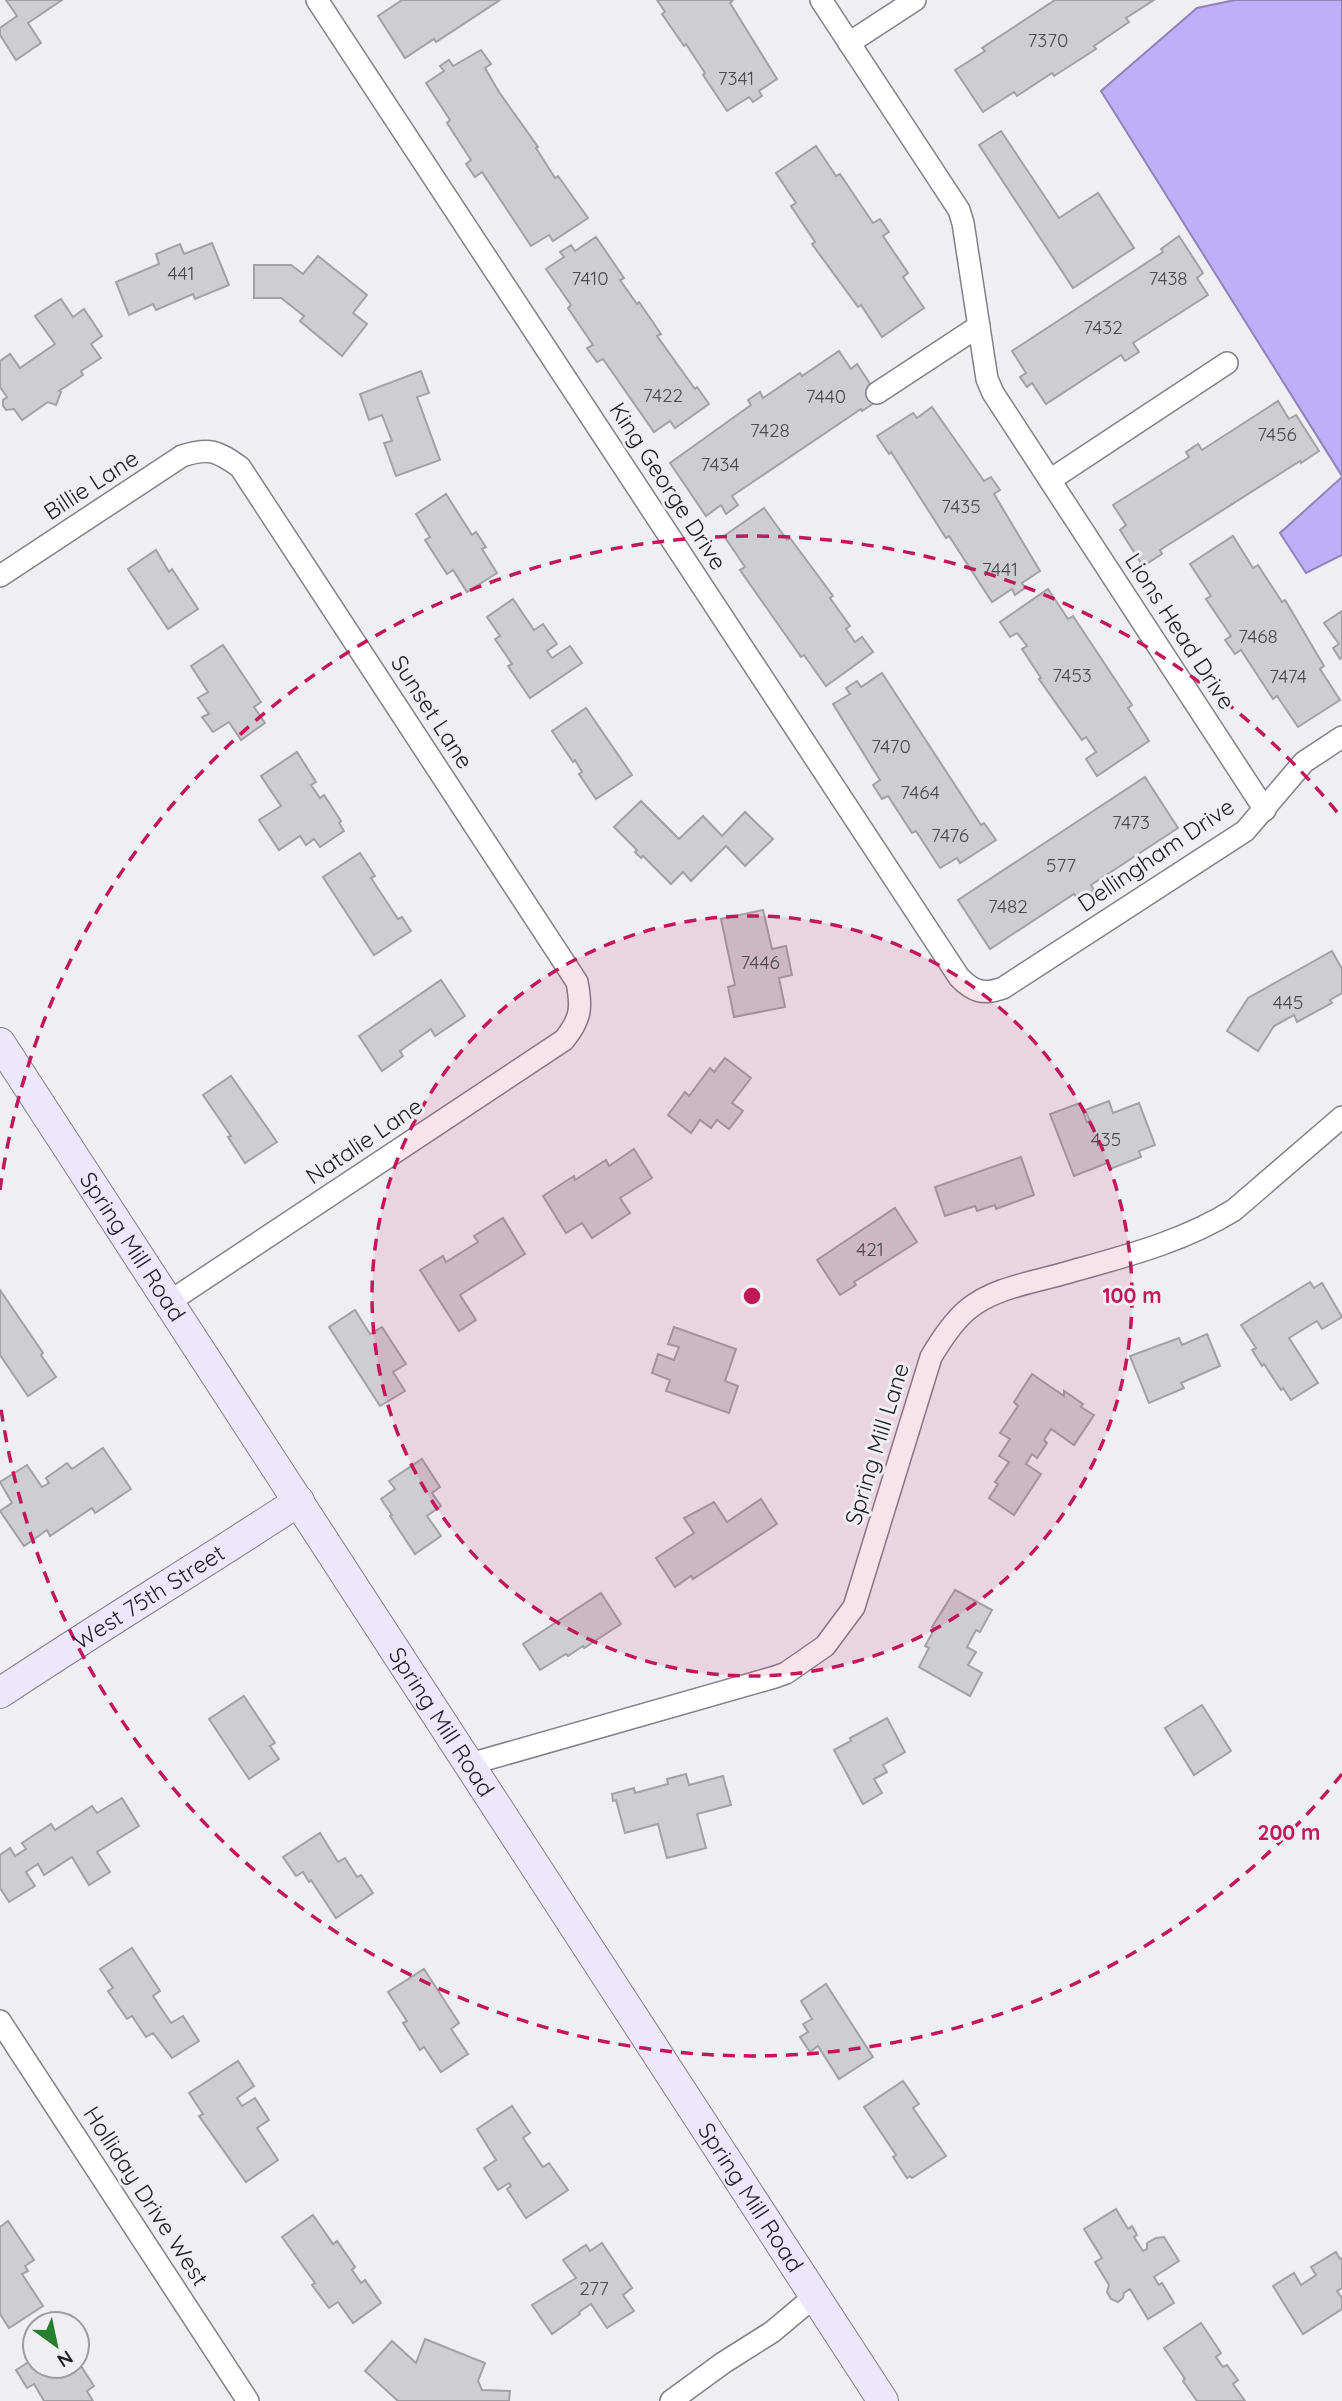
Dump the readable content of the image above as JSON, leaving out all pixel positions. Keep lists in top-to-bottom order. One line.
{"streets":{"street":["Billie Lane","King George Drive","Lions Head Drive","Sunset Lane","Dellingham Drive","Natalie Lane","Spring Mill Road","Spring Mill Lane","West 75th Street","Holliday Drive West"]},"crossings":[["Billie Lane","Sunset Lane"],["King George Drive","Dellingham Drive"],["Lions Head Drive","Dellingham Drive"],["Sunset Lane","Natalie Lane"],["Natalie Lane","Spring Mill Road"],["Spring Mill Road","Spring Mill Lane"],["Spring Mill Road","West 75th Street"]],"house_numbers":["7370","7341","441","7410","7438","7432","7422","7440","7428","7456","7434","7435","7441","7468","7453","7474","7470","7464","7473","7476","577","7482","7446","445","435","421","277"],"north":"bottom right","rings":["100 m","200 m"]}
